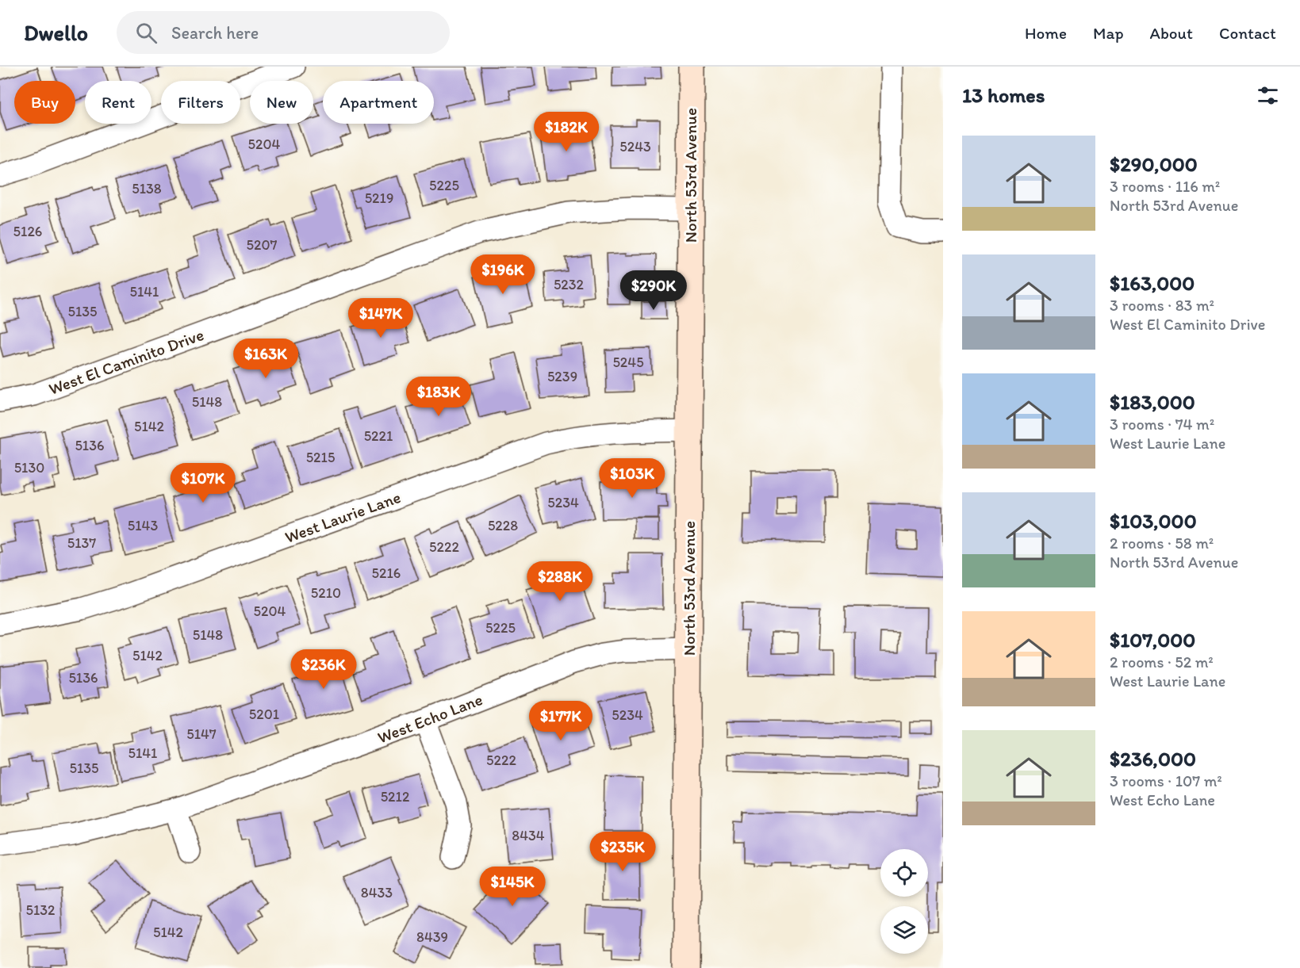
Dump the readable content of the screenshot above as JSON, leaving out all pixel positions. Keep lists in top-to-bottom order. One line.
{"streets":{"street":["North 53rd Avenue","West El Caminito Drive","West Laurie Lane","West Echo Lane"]},"crossings":[["North 53rd Avenue","West El Caminito Drive"],["North 53rd Avenue","West Laurie Lane"],["North 53rd Avenue","West Echo Lane"]],"house_numbers":["5204","5243","5225","5138","5219","5126","5207","5232","5141","5135","5245","5239","5148","5142","5221","5136","5215","5130","5234","5143","5228","5137","5222","5216","5210","5204","5225","5148","5142","5136","5201","5234","5147","5141","5222","5135","5212","8434","8433","5132","5142","8439"],"page":{"header":"Dwello","search":"Search here","nav":["Home","Map","About","Contact"],"heading":"13 homes","chip":["Buy","Rent","Filters","New","Apartment"],"price":["$182K","$196K","$290K","$147K","$163K","$183K","$103K","$107K","$288K","$236K","$177K","$235K","$145K"],"list":[{"name":"$290,000","note":"3 rooms · 116 m² · North 53rd Avenue"},{"name":"$163,000","note":"3 rooms · 83 m² · West El Caminito Drive"},{"name":"$183,000","note":"3 rooms · 74 m² · West Laurie Lane"},{"name":"$103,000","note":"2 rooms · 58 m² · North 53rd Avenue"},{"name":"$107,000","note":"2 rooms · 52 m² · West Laurie Lane"},{"name":"$236,000","note":"3 rooms · 107 m² · West Echo Lane"}]}}
